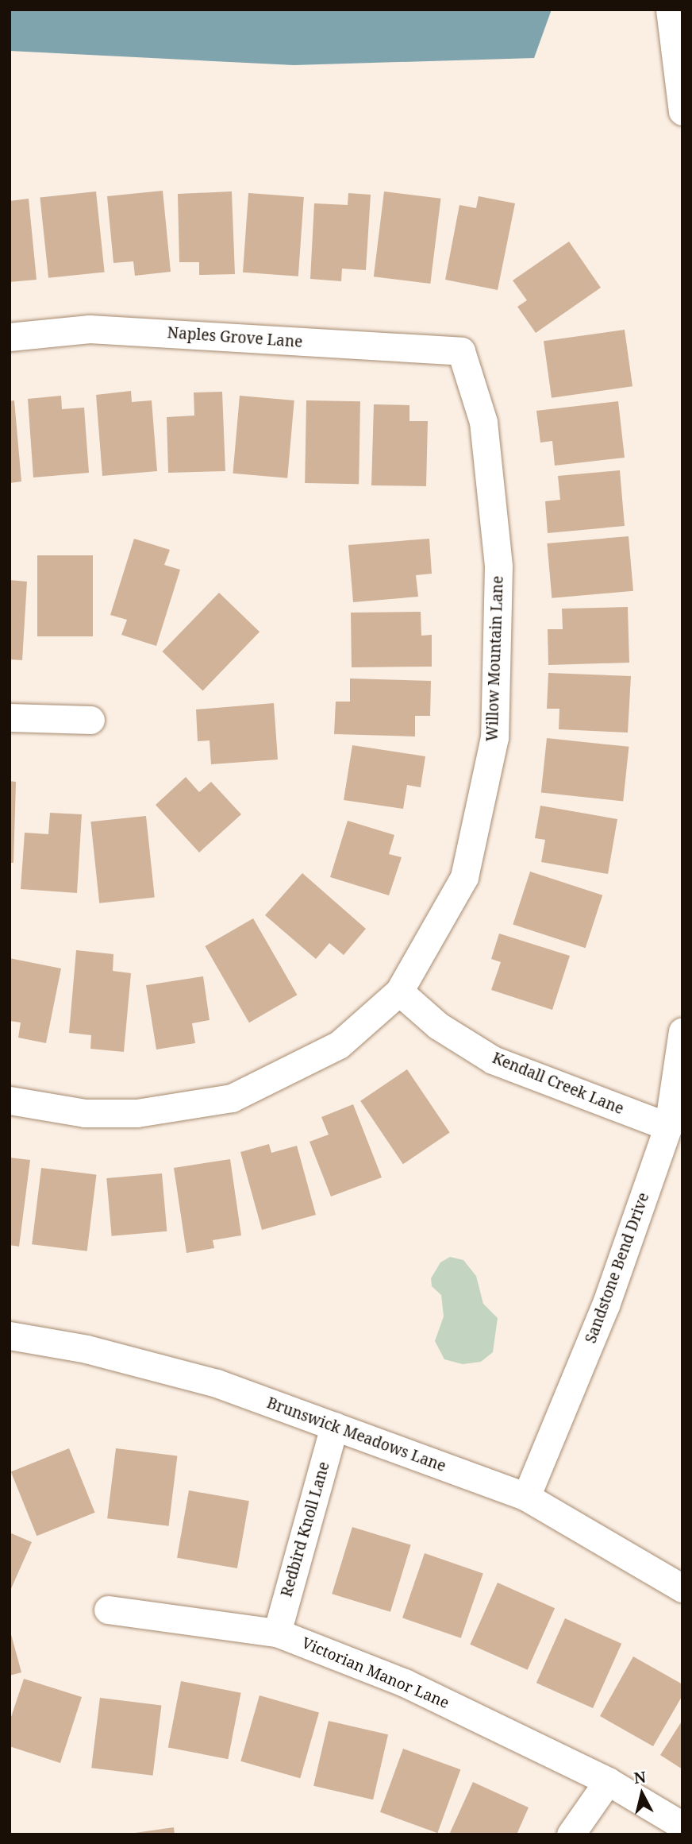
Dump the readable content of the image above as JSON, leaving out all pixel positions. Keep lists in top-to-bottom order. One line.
{"streets":{"street":["Naples Grove Lane","Willow Mountain Lane","Kendall Creek Lane","Sandstone Bend Drive","Brunswick Meadows Lane","Redbird Knoll Lane","Victorian Manor Lane"]},"crossings":[["Naples Grove Lane","Willow Mountain Lane"],["Willow Mountain Lane","Kendall Creek Lane"],["Kendall Creek Lane","Sandstone Bend Drive"],["Sandstone Bend Drive","Brunswick Meadows Lane"],["Brunswick Meadows Lane","Redbird Knoll Lane"],["Redbird Knoll Lane","Victorian Manor Lane"]],"north":"top"}
